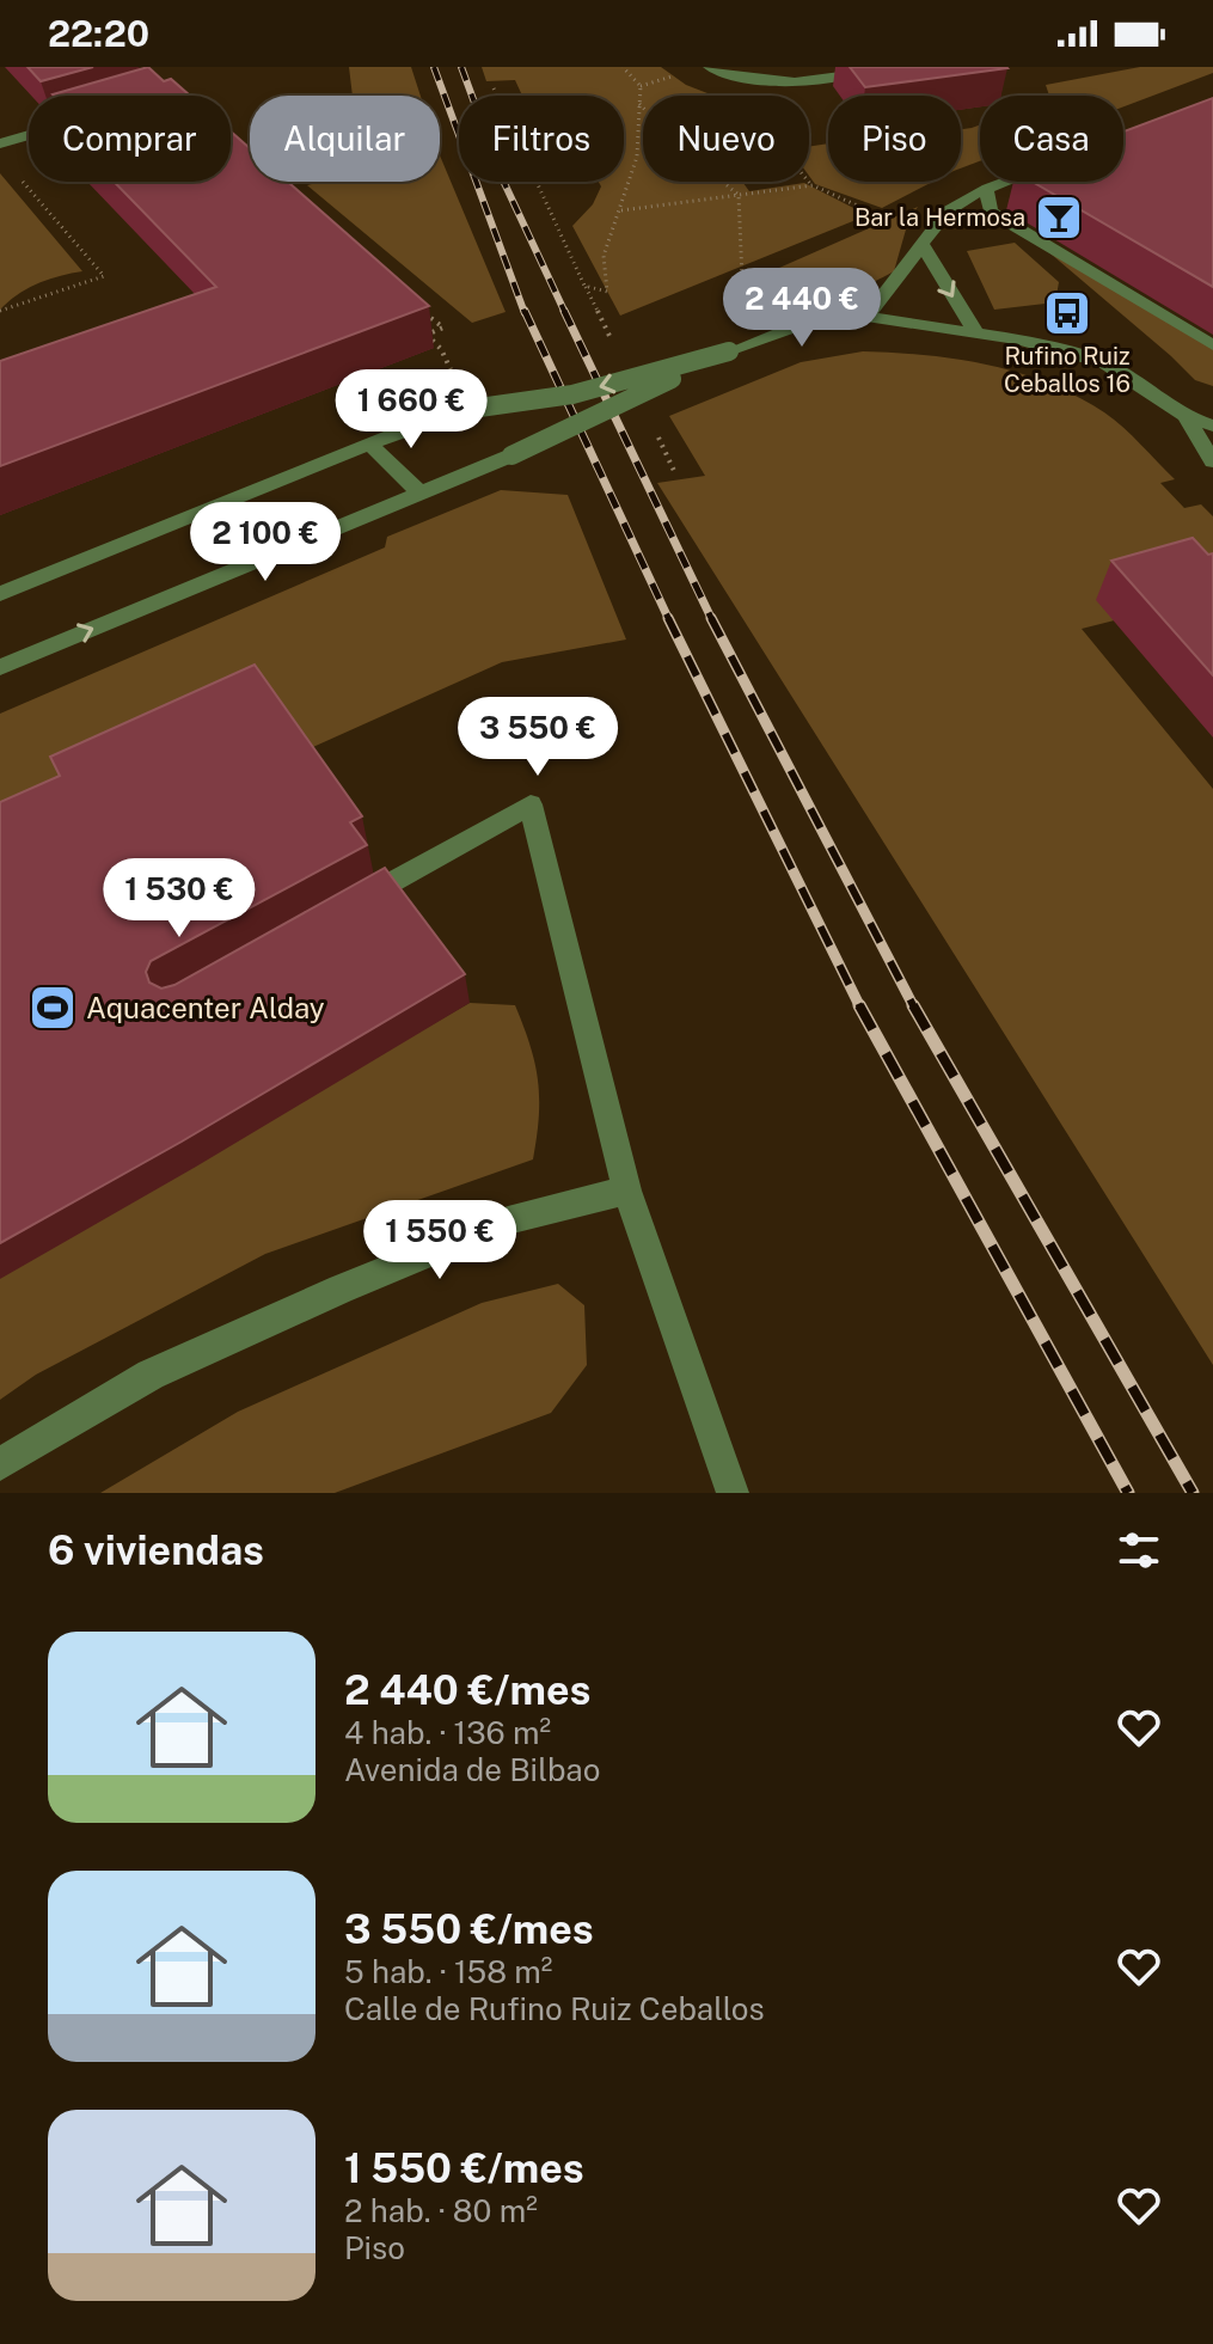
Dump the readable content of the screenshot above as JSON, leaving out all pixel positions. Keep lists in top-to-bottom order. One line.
{"places":{"bar":["Bar la Hermosa"],"bus stop":["Rufino Ruiz Ceballos 16"],"sports":["Aquacenter Alday"]},"page":{"status":"22:20","chip":["Comprar","Alquilar","Filtros","Nuevo","Piso","Casa"],"price":["2 440 €","1 660 €","2 100 €","3 550 €","1 530 €","1 550 €"],"heading":"6 viviendas","list":[{"name":"2 440 €/mes","note":"4 hab. · 136 m² · Avenida de Bilbao"},{"name":"3 550 €/mes","note":"5 hab. · 158 m² · Calle de Rufino Ruiz Ceballos"},{"name":"1 550 €/mes","note":"2 hab. · 80 m² · Piso"}]}}
